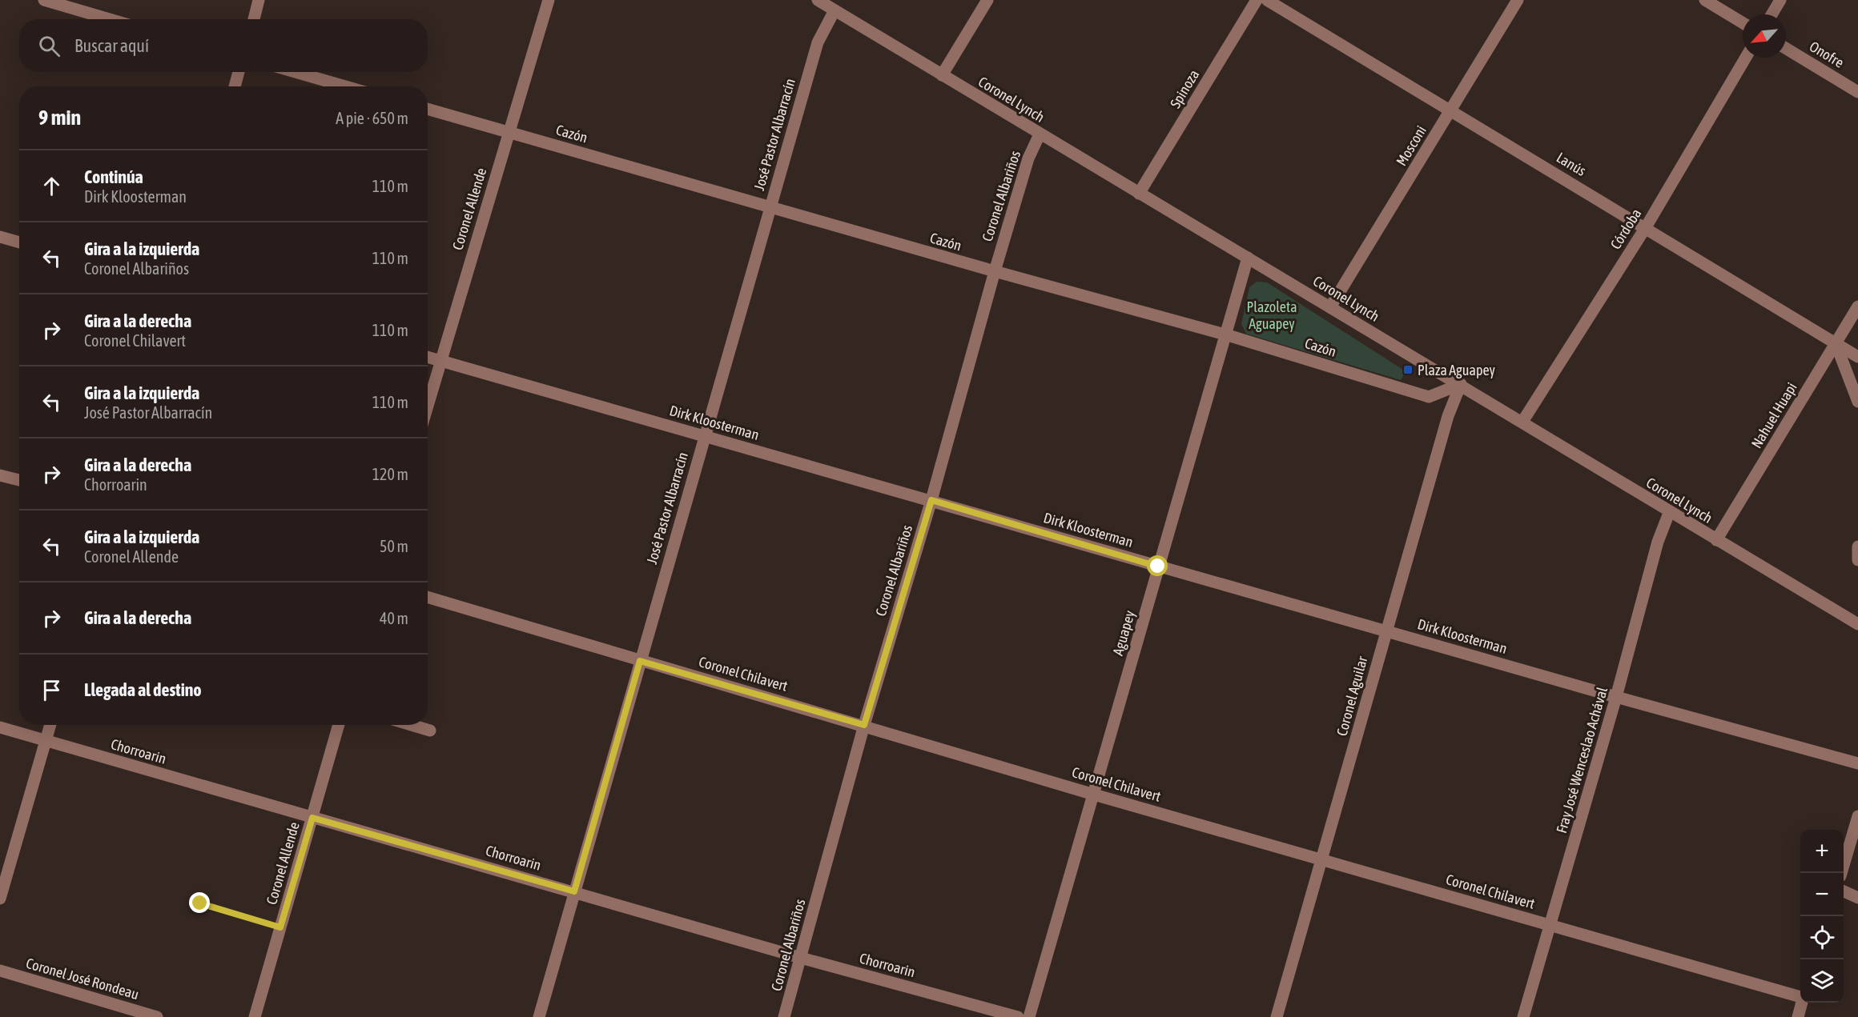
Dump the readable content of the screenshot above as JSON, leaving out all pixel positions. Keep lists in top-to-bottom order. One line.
{"streets":{"street":["Onofre","Spinoza","Coronel Lynch","Cazón","José Pastor Albarracín","Mosconi","Lanús","Coronel Albariños","Coronel Allende","Córdoba","Nahuel Huapi","Dirk Kloosterman","Aguapey","Coronel Chilavert","Coronel Aguilar","Chorroarin","Fray José Wenceslao Achával","Coronel José Rondeau"]},"crossings":[["Spinoza","Coronel Lynch"],["Coronel Lynch","Cazón"],["Coronel Lynch","José Pastor Albarracín"],["Coronel Lynch","Mosconi"],["Coronel Lynch","Coronel Albariños"],["Coronel Lynch","Córdoba"],["Coronel Lynch","Nahuel Huapi"],["Coronel Lynch","Aguapey"],["Coronel Lynch","Coronel Aguilar"],["Coronel Lynch","Fray José Wenceslao Achával"],["Cazón","José Pastor Albarracín"],["Cazón","Coronel Albariños"],["Cazón","Coronel Allende"],["Cazón","Aguapey"],["Cazón","Coronel Aguilar"],["José Pastor Albarracín","Dirk Kloosterman"],["José Pastor Albarracín","Coronel Chilavert"],["José Pastor Albarracín","Chorroarin"],["Mosconi","Lanús"],["Lanús","Córdoba"],["Lanús","Nahuel Huapi"],["Coronel Albariños","Dirk Kloosterman"],["Coronel Albariños","Coronel Chilavert"],["Coronel Albariños","Chorroarin"],["Coronel Allende","Dirk Kloosterman"],["Coronel Allende","Chorroarin"],["Dirk Kloosterman","Aguapey"],["Dirk Kloosterman","Coronel Aguilar"],["Dirk Kloosterman","Fray José Wenceslao Achával"],["Aguapey","Coronel Chilavert"],["Coronel Chilavert","Coronel Aguilar"],["Coronel Chilavert","Fray José Wenceslao Achával"]],"parks":["Plazoleta Aguapey"],"places":{"transit":["Plaza Aguapey"]},"north":"bottom left","page":{"search":"Buscar aquí","heading":["9 min","A pie · 650 m"],"list":[["Continúa","Dirk Kloosterman","110 m"],["Gira a la izquierda","Coronel Albariños","110 m"],["Gira a la derecha","Coronel Chilavert","110 m"],["Gira a la izquierda","José Pastor Albarracín","110 m"],["Gira a la derecha","Chorroarin","120 m"],["Gira a la izquierda","Coronel Allende","50 m"],["Gira a la derecha","40 m"],"Llegada al destino"],"map_buttons":["+","−"]}}
